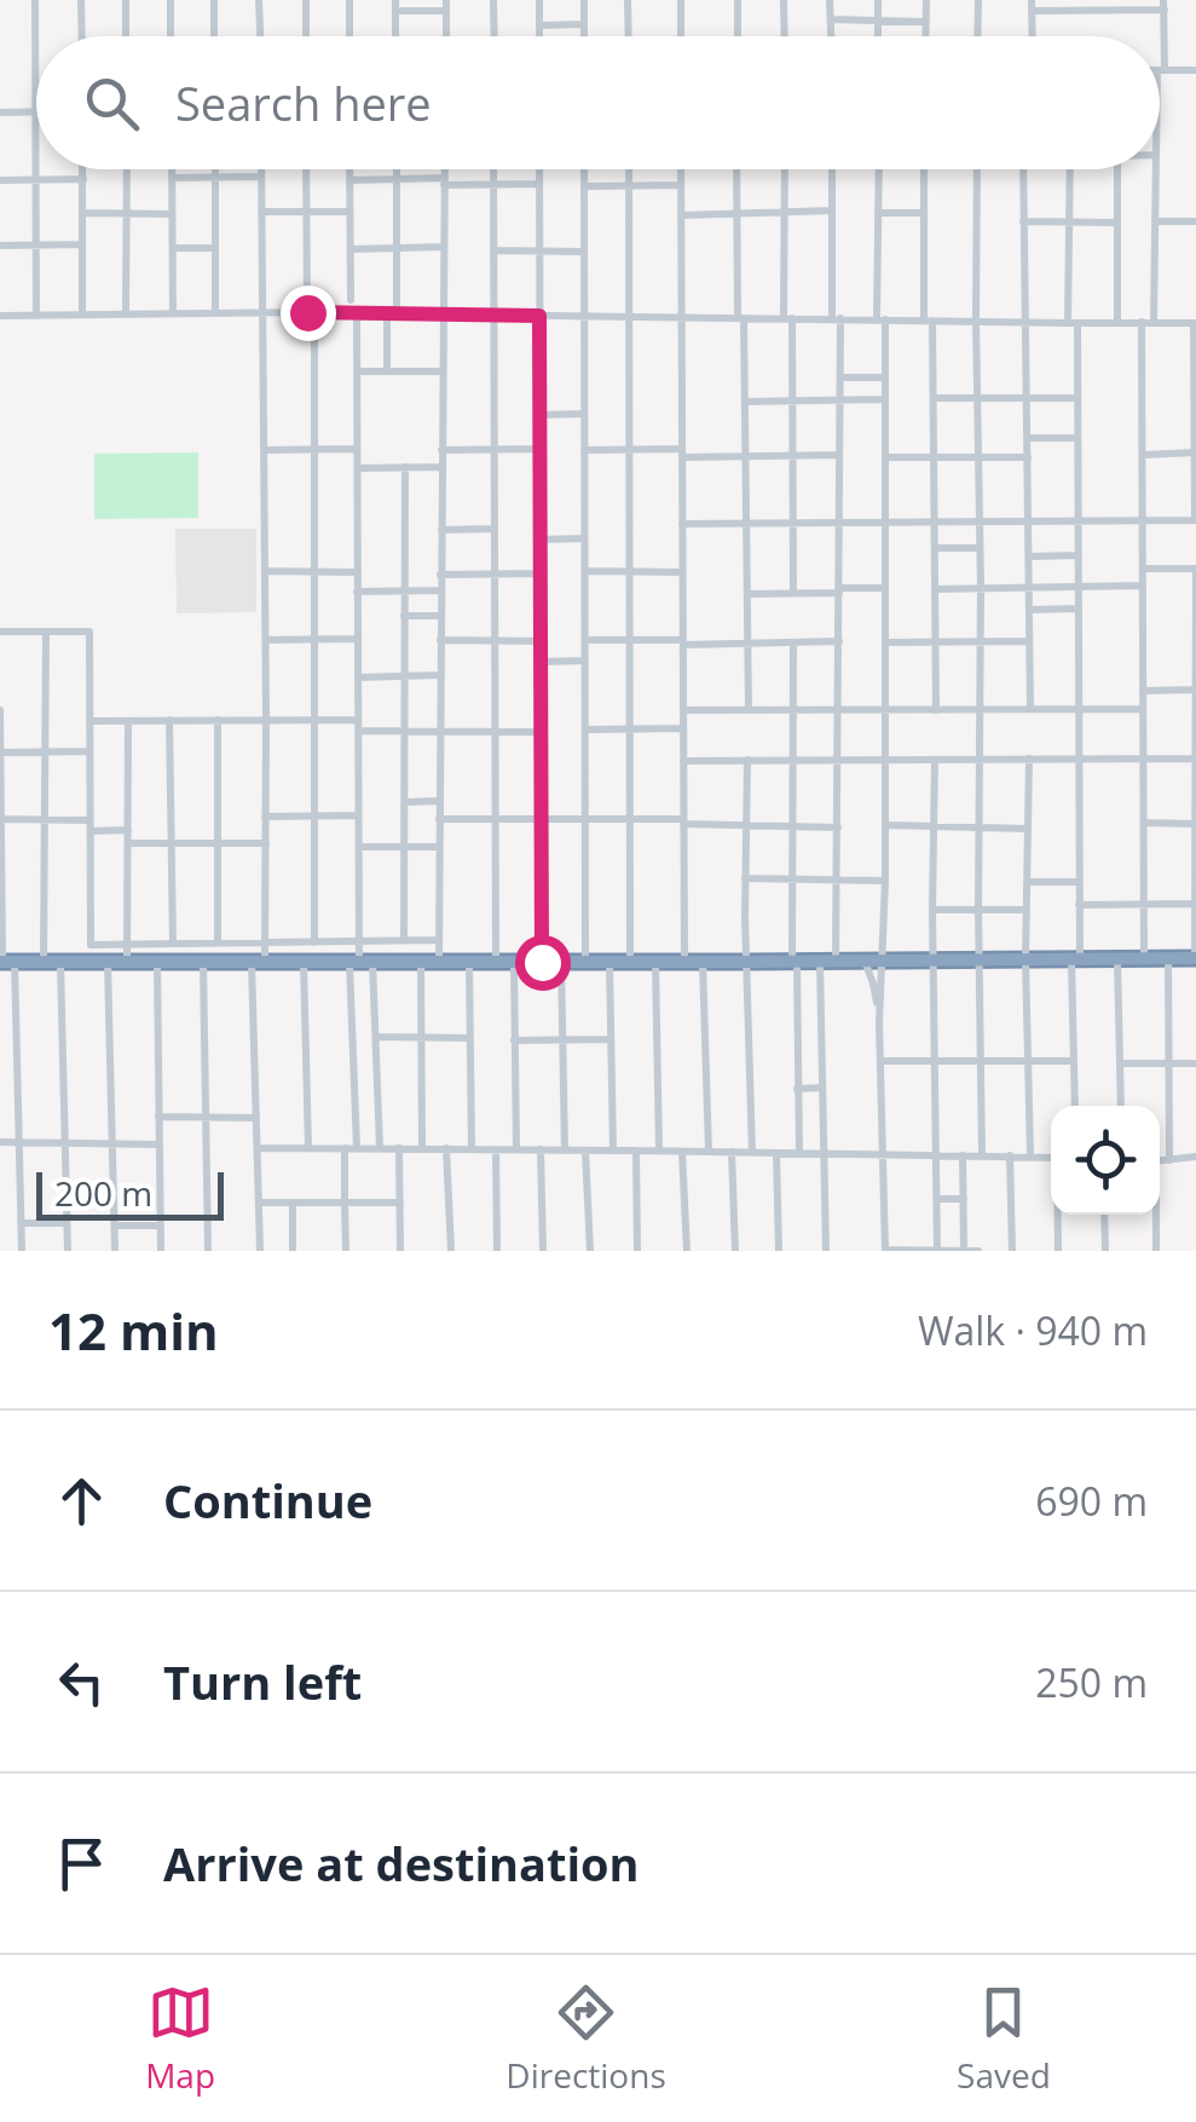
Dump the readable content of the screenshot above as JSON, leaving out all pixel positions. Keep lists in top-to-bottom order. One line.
{"scale_bar":"200 m","page":{"search":"Search here","scale":"200 m","heading":["12 min","Walk · 940 m"],"list":[["Continue","690 m"],["Turn left","250 m"],"Arrive at destination"],"nav":["Map","Directions","Saved"]}}
